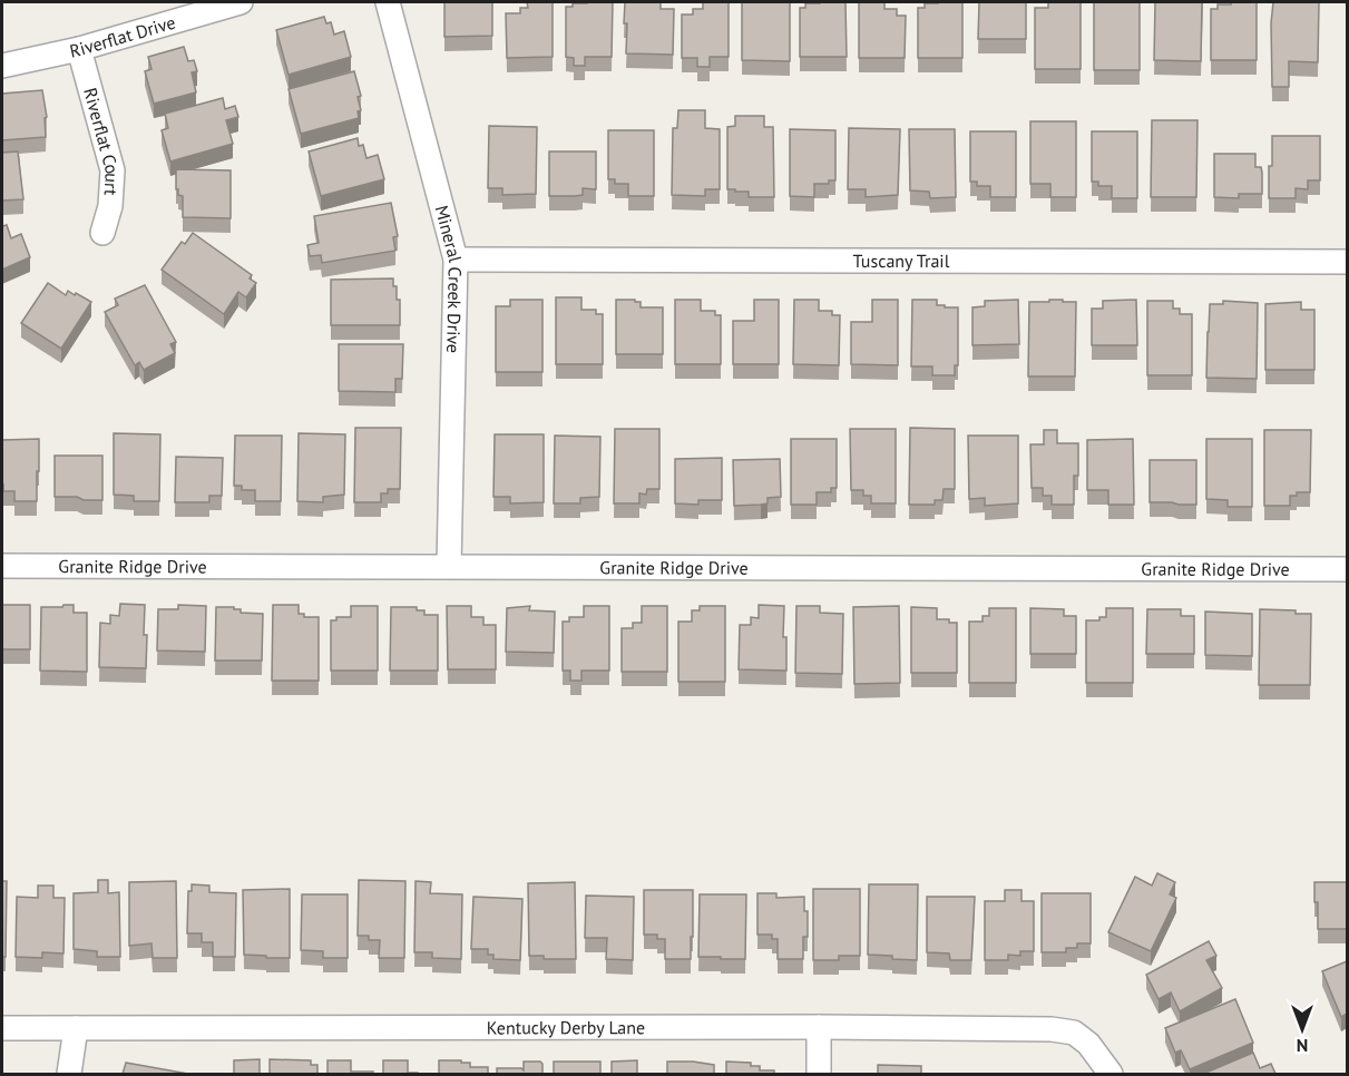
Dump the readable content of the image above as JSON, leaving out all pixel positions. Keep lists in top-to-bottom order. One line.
{"streets":{"street":["Riverflat Drive","Riverflat Court","Tuscany Trail","Mineral Creek Drive","Granite Ridge Drive","Kentucky Derby Lane"]},"crossings":[["Riverflat Drive","Riverflat Court"],["Tuscany Trail","Mineral Creek Drive"],["Mineral Creek Drive","Granite Ridge Drive"]],"north":"bottom"}
